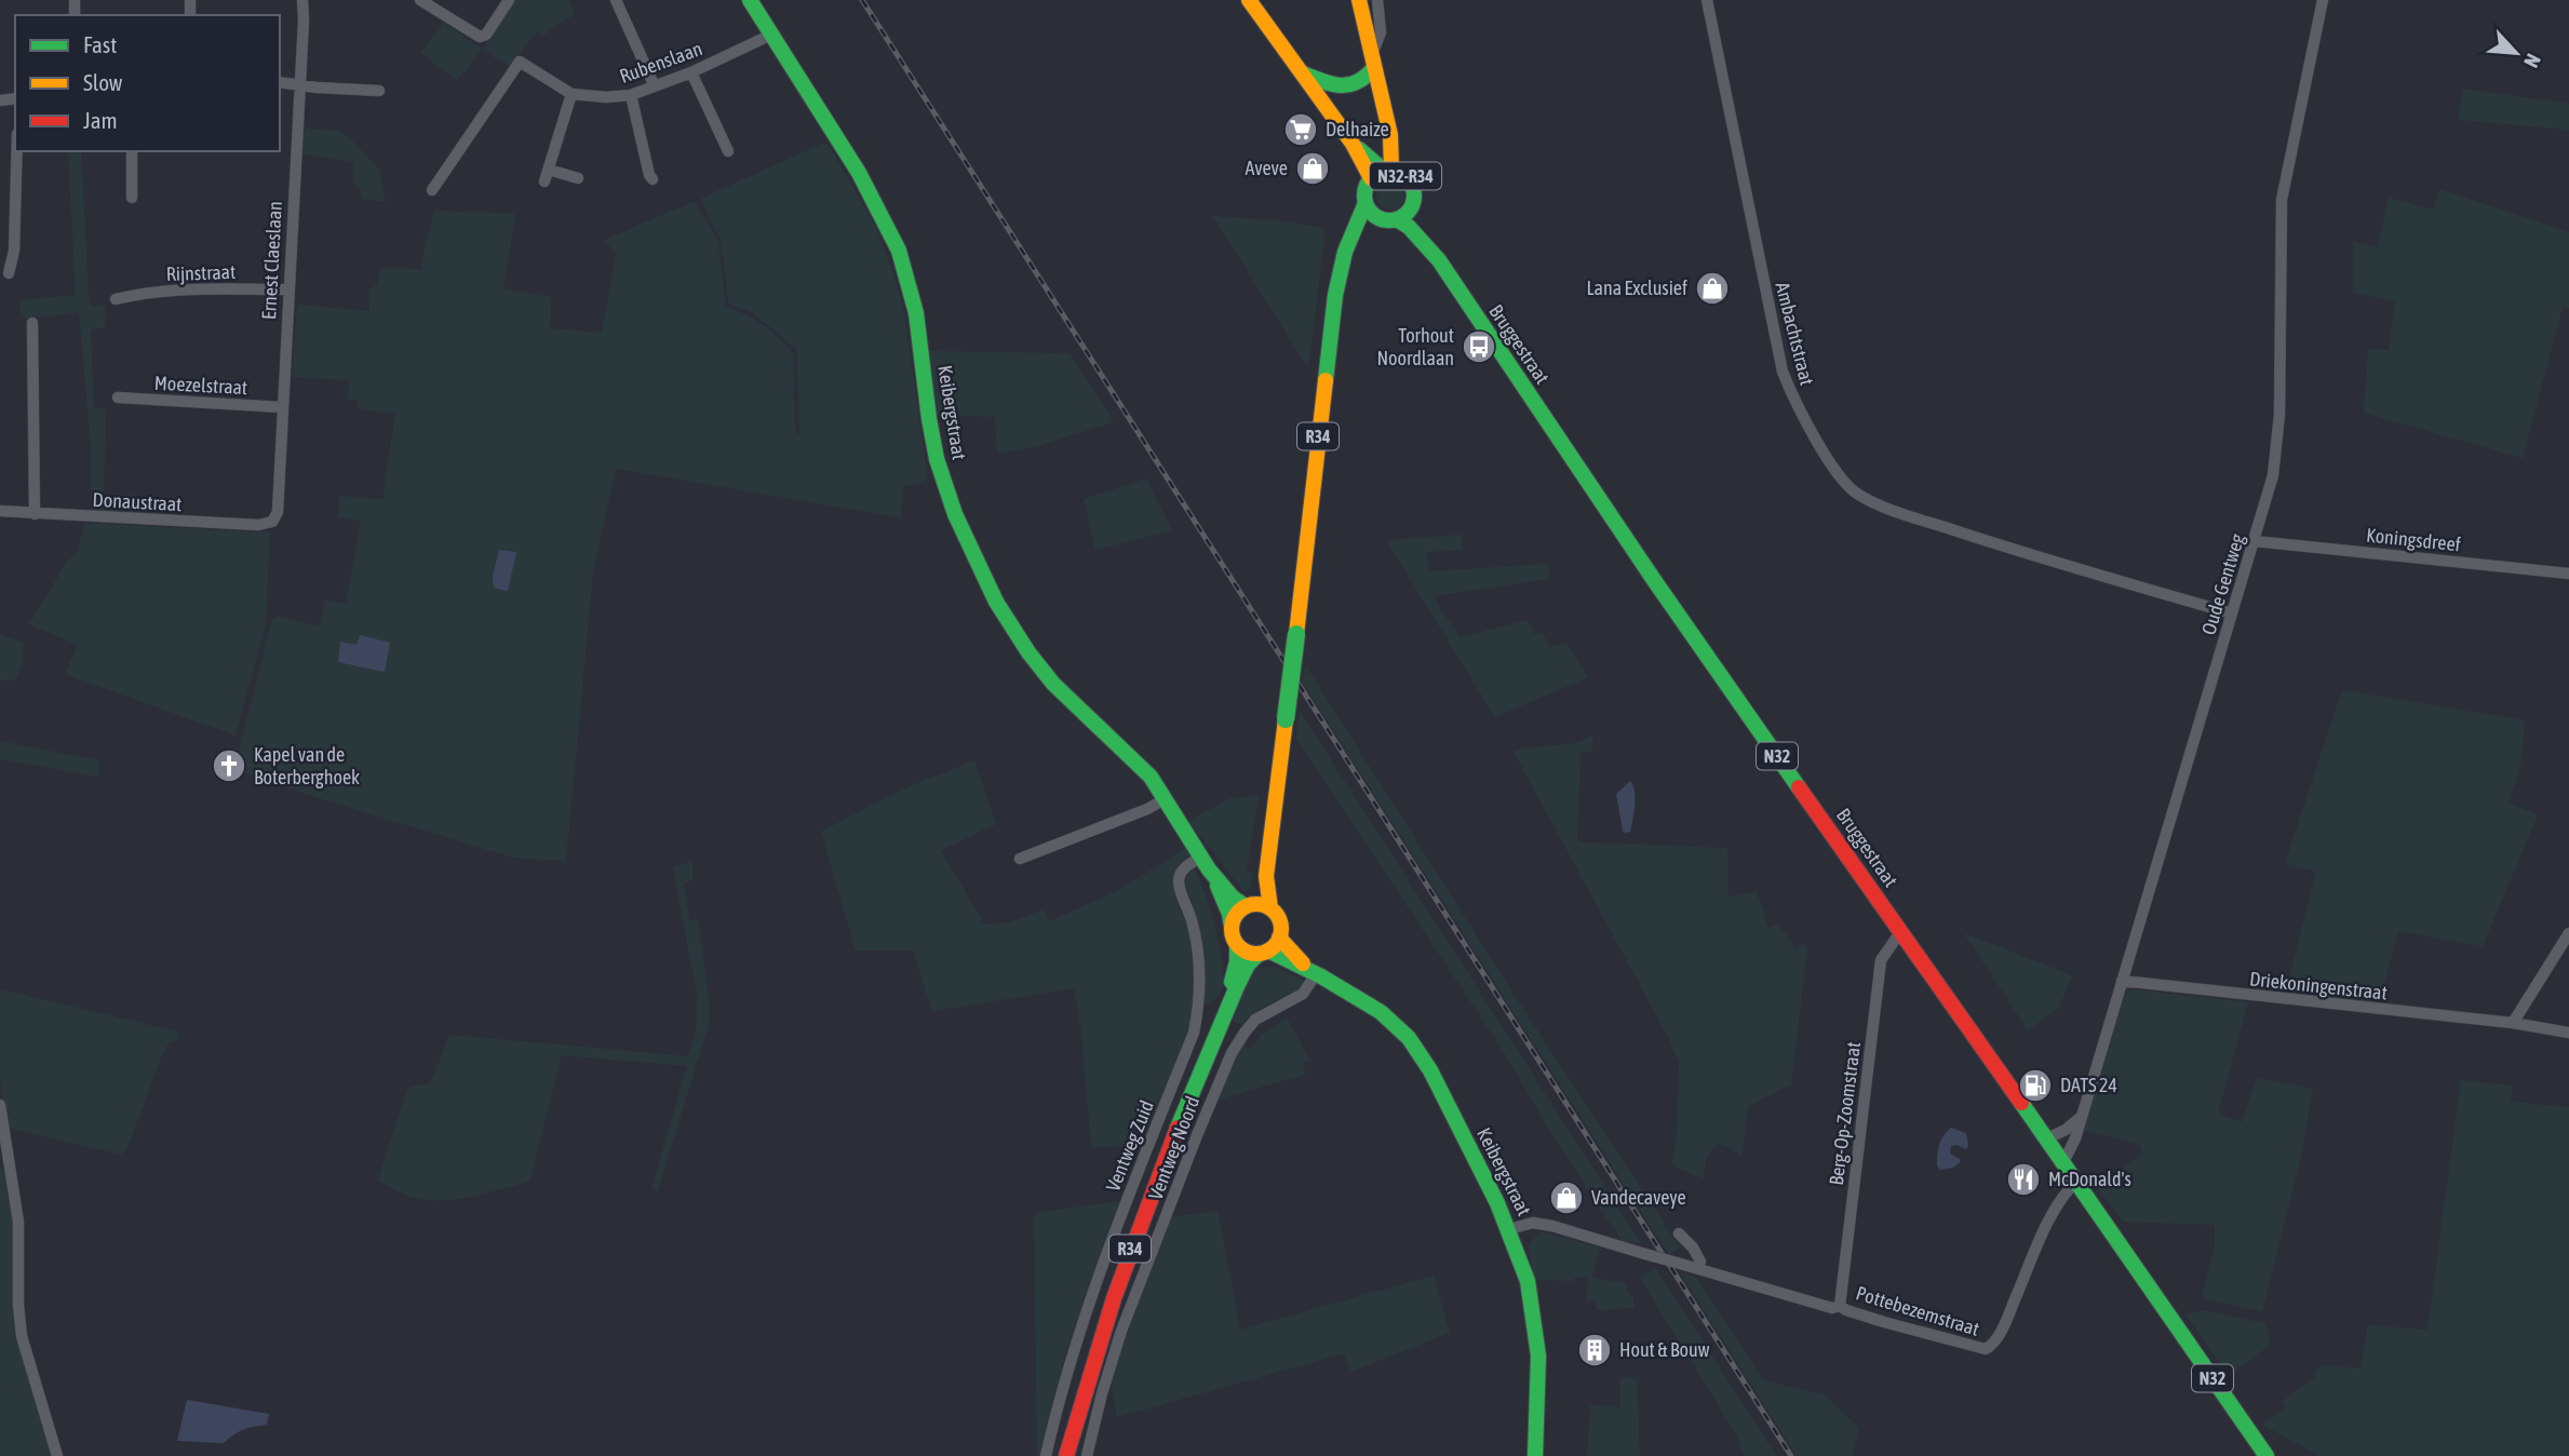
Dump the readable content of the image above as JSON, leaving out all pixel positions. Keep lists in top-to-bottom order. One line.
{"streets":{"main road":["N32-R34","Bruggestraat","Keibergstraat","R34","N32"],"street":["Rubenslaan","Ernest Claeslaan","Rijnstraat","Ambachtstraat","Moezelstraat","Donaustraat","Koningsdreef","Oude Gentweg","Driekoningenstraat","Berg-Op-Zoomstraat","Ventweg Zuid","Ventweg Noord","Pottebezemstraat"]},"crossings":[["Rubenslaan","Keibergstraat"],["N32-R34","Bruggestraat"],["N32-R34","R34"],["Ernest Claeslaan","Rijnstraat"],["Ernest Claeslaan","Moezelstraat"],["Ernest Claeslaan","Donaustraat"],["Ambachtstraat","Oude Gentweg"],["Bruggestraat","R34"],["Bruggestraat","Oude Gentweg"],["Bruggestraat","Berg-Op-Zoomstraat"],["Bruggestraat","Pottebezemstraat"],["Keibergstraat","R34"],["Keibergstraat","Ventweg Zuid"],["Keibergstraat","Ventweg Noord"],["Keibergstraat","Pottebezemstraat"],["Koningsdreef","Oude Gentweg"],["Oude Gentweg","Driekoningenstraat"],["Berg-Op-Zoomstraat","Pottebezemstraat"]],"places":{"supermarket":["Delhaize"],"shop":["Aveve","Lana Exclusief","Vandecaveye"],"bus stop":["Torhout Noordlaan"],"church":["Kapel van de Boterberghoek"],"fuel station":["DATS 24"],"restaurant":["McDonald's"],"building":["Hout & Bouw"]},"legend":["Fast","Slow","Jam"],"north":"bottom right"}
